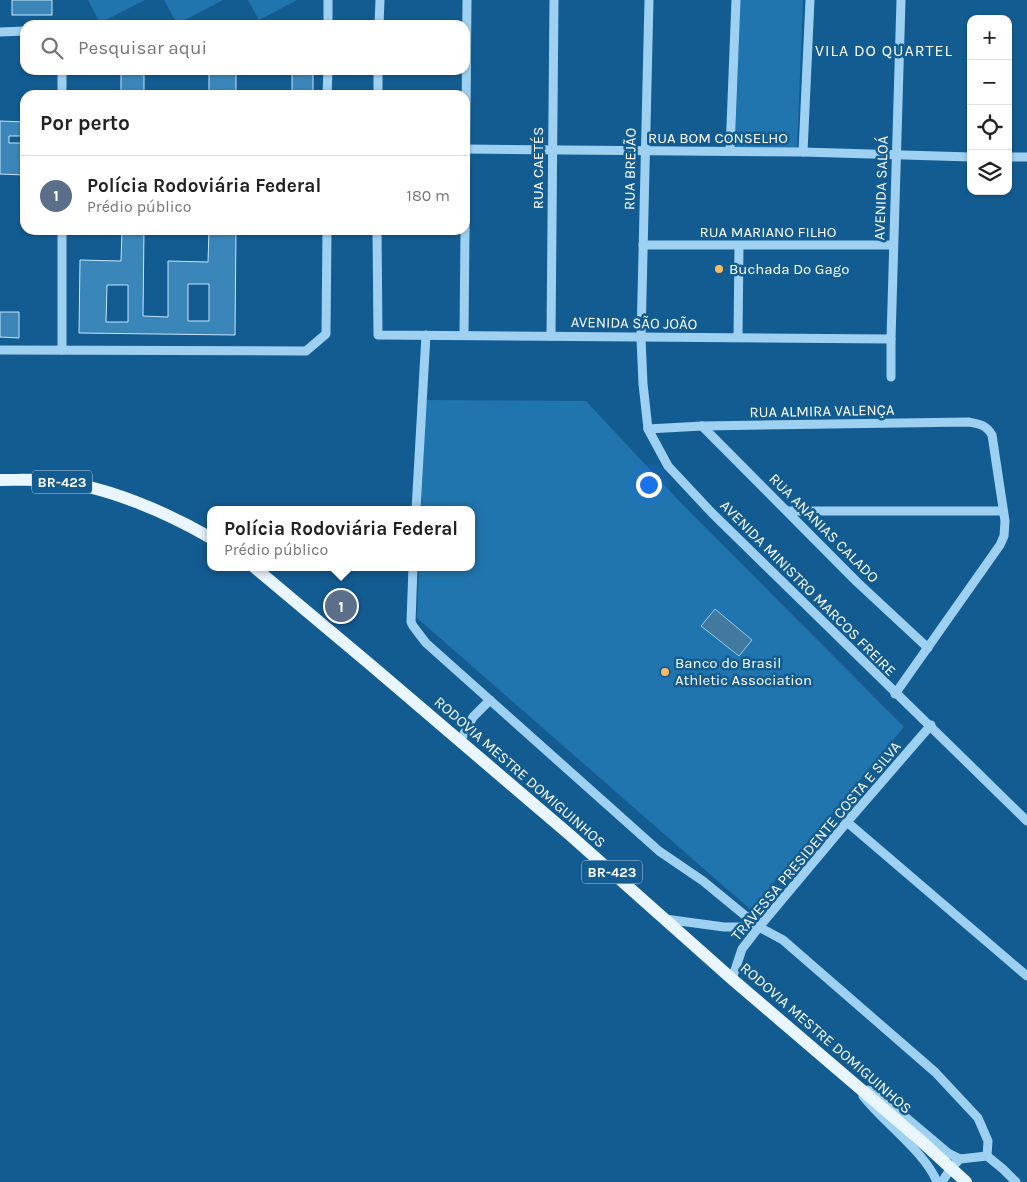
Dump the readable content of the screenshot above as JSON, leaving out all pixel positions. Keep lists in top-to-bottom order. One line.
{"streets":{"main road":["BR-423","RODOVIA MESTRE DOMIGUINHOS"],"street":["RUA BOM CONSELHO","RUA CAETÉS","RUA BREJÃO","AVENIDA SALOÁ","RUA MARIANO FILHO","AVENIDA SÃO JOÃO","RUA ALMIRA VALENÇA","RUA ANANIAS CALADO","AVENIDA MINISTRO MARCOS FREIRE","TRAVESSA PRESIDENTE COSTA E SILVA"]},"crossings":[["RUA BOM CONSELHO","RUA CAETÉS"],["RUA BOM CONSELHO","RUA BREJÃO"],["RUA BOM CONSELHO","AVENIDA SALOÁ"],["RUA CAETÉS","AVENIDA SÃO JOÃO"],["RUA BREJÃO","RUA MARIANO FILHO"],["RUA BREJÃO","AVENIDA SÃO JOÃO"],["RUA BREJÃO","AVENIDA MINISTRO MARCOS FREIRE"],["AVENIDA SALOÁ","RUA MARIANO FILHO"],["AVENIDA SALOÁ","AVENIDA SÃO JOÃO"],["AVENIDA SÃO JOÃO","AVENIDA MINISTRO MARCOS FREIRE"],["RUA ALMIRA VALENÇA","RUA ANANIAS CALADO"],["RUA ALMIRA VALENÇA","AVENIDA MINISTRO MARCOS FREIRE"],["AVENIDA MINISTRO MARCOS FREIRE","TRAVESSA PRESIDENTE COSTA E SILVA"],["RODOVIA MESTRE DOMIGUINHOS","TRAVESSA PRESIDENTE COSTA E SILVA"]],"districts":["VILA DO QUARTEL"],"places":["Buchada Do Gago","Banco do Brasil Athletic Association"],"page":{"map_buttons":["+","−"],"search":"Pesquisar aqui","heading":"Por perto","list":[{"mark":"1","name":"Polícia Rodoviária Federal","note":"Prédio público","value":"180 m"}],"popup":["Polícia Rodoviária Federal","Prédio público"],"pins":"1"}}
